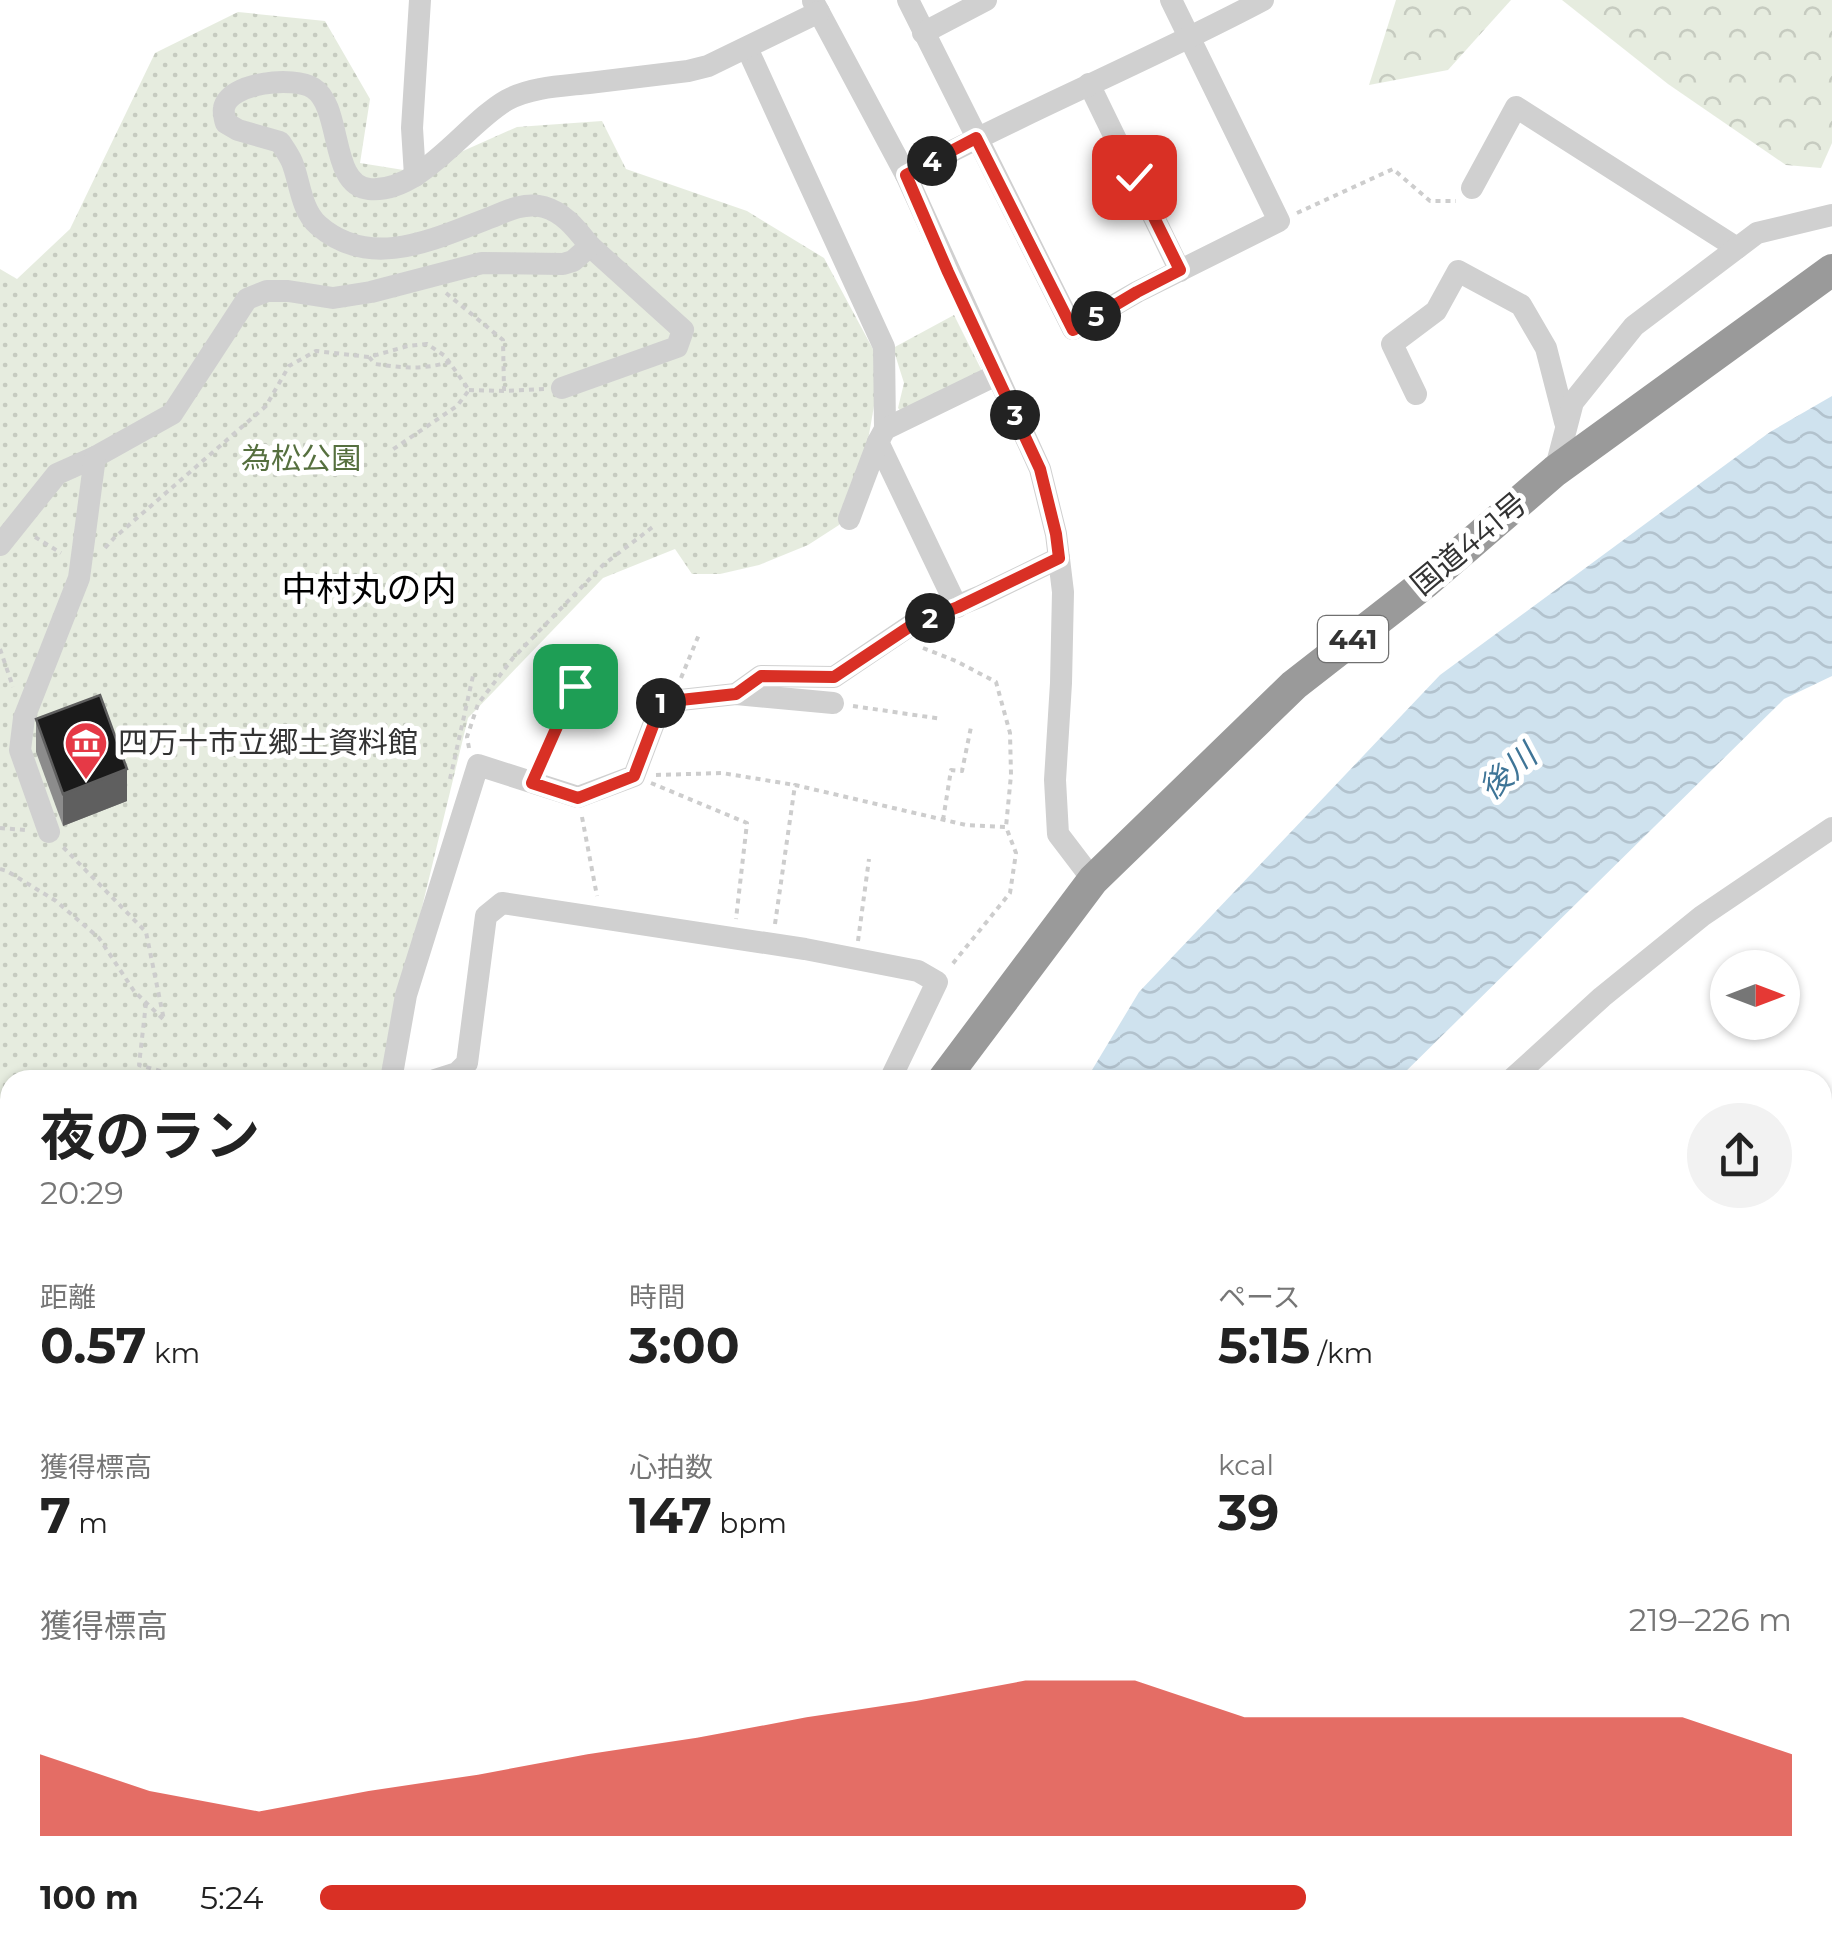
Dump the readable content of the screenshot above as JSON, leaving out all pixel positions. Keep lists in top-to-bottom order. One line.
{"streets":{"highway":["国道441号","441"]},"districts":["中村丸の内"],"water":["後川"],"parks":["為松公園"],"places":{"museum":["四万十市立郷土資料館"]},"north":"right","page":{"pins":["4","5","3","2","1"],"heading":["夜のラン","20:29"],"stats":[["距離","0.57 km"],["時間","3:00"],["ペース","5:15 /km"],["獲得標高","7 m"],["心拍数","147 bpm"],["kcal","39"]],"chart":["獲得標高","219–226 m"],"list":[{"name":"100 m","note":"5:24"}]}}
